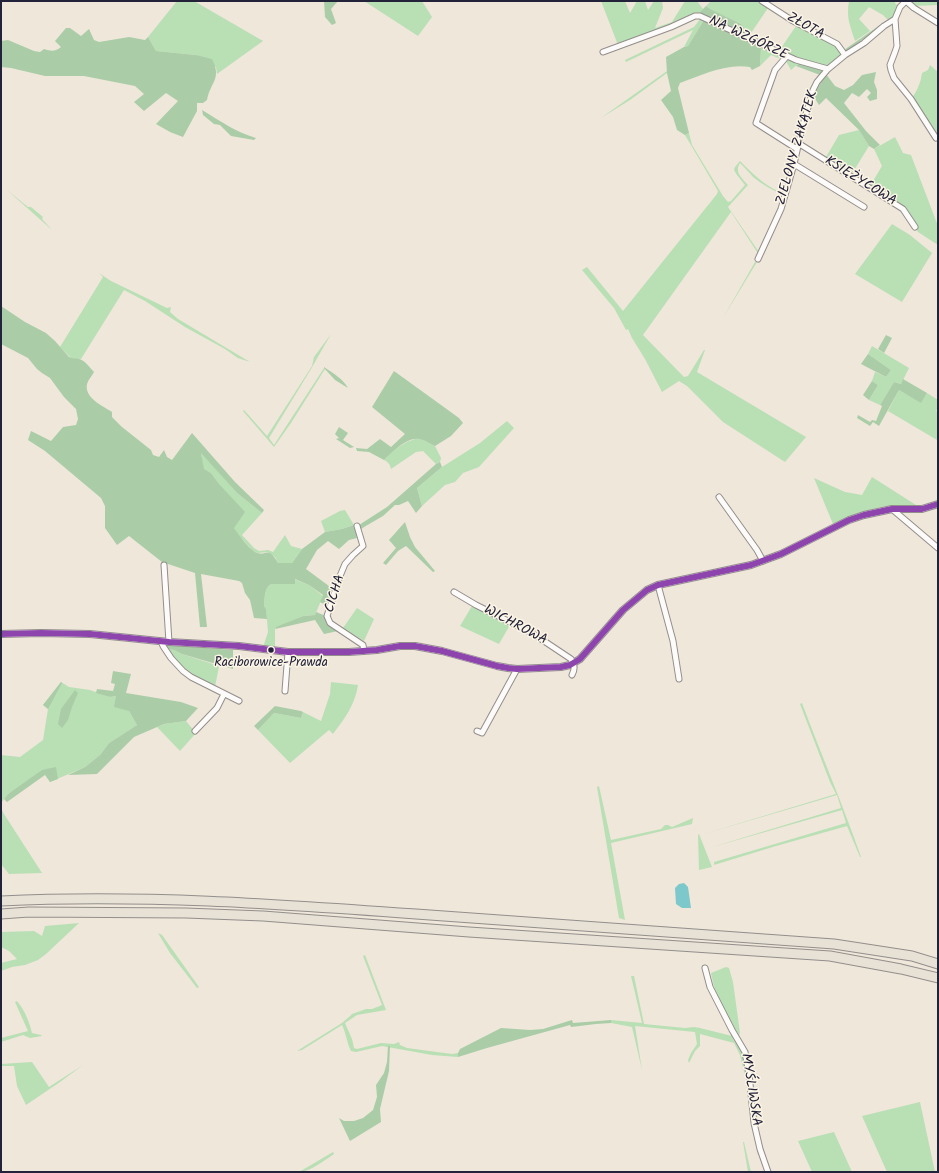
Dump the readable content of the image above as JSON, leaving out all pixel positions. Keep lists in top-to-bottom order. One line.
{"streets":{"street":["ZŁOTA","NA WZGÓRZE","ZIELONY ZAKĄTEK","KSIĘŻYCOWA","CICHA","WICHROWA","MYŚLIWSKA"]},"crossings":[["ZŁOTA","ZIELONY ZAKĄTEK"],["NA WZGÓRZE","ZIELONY ZAKĄTEK"],["ZIELONY ZAKĄTEK","KSIĘŻYCOWA"]],"places":["Raciborowice-Prawda"]}
